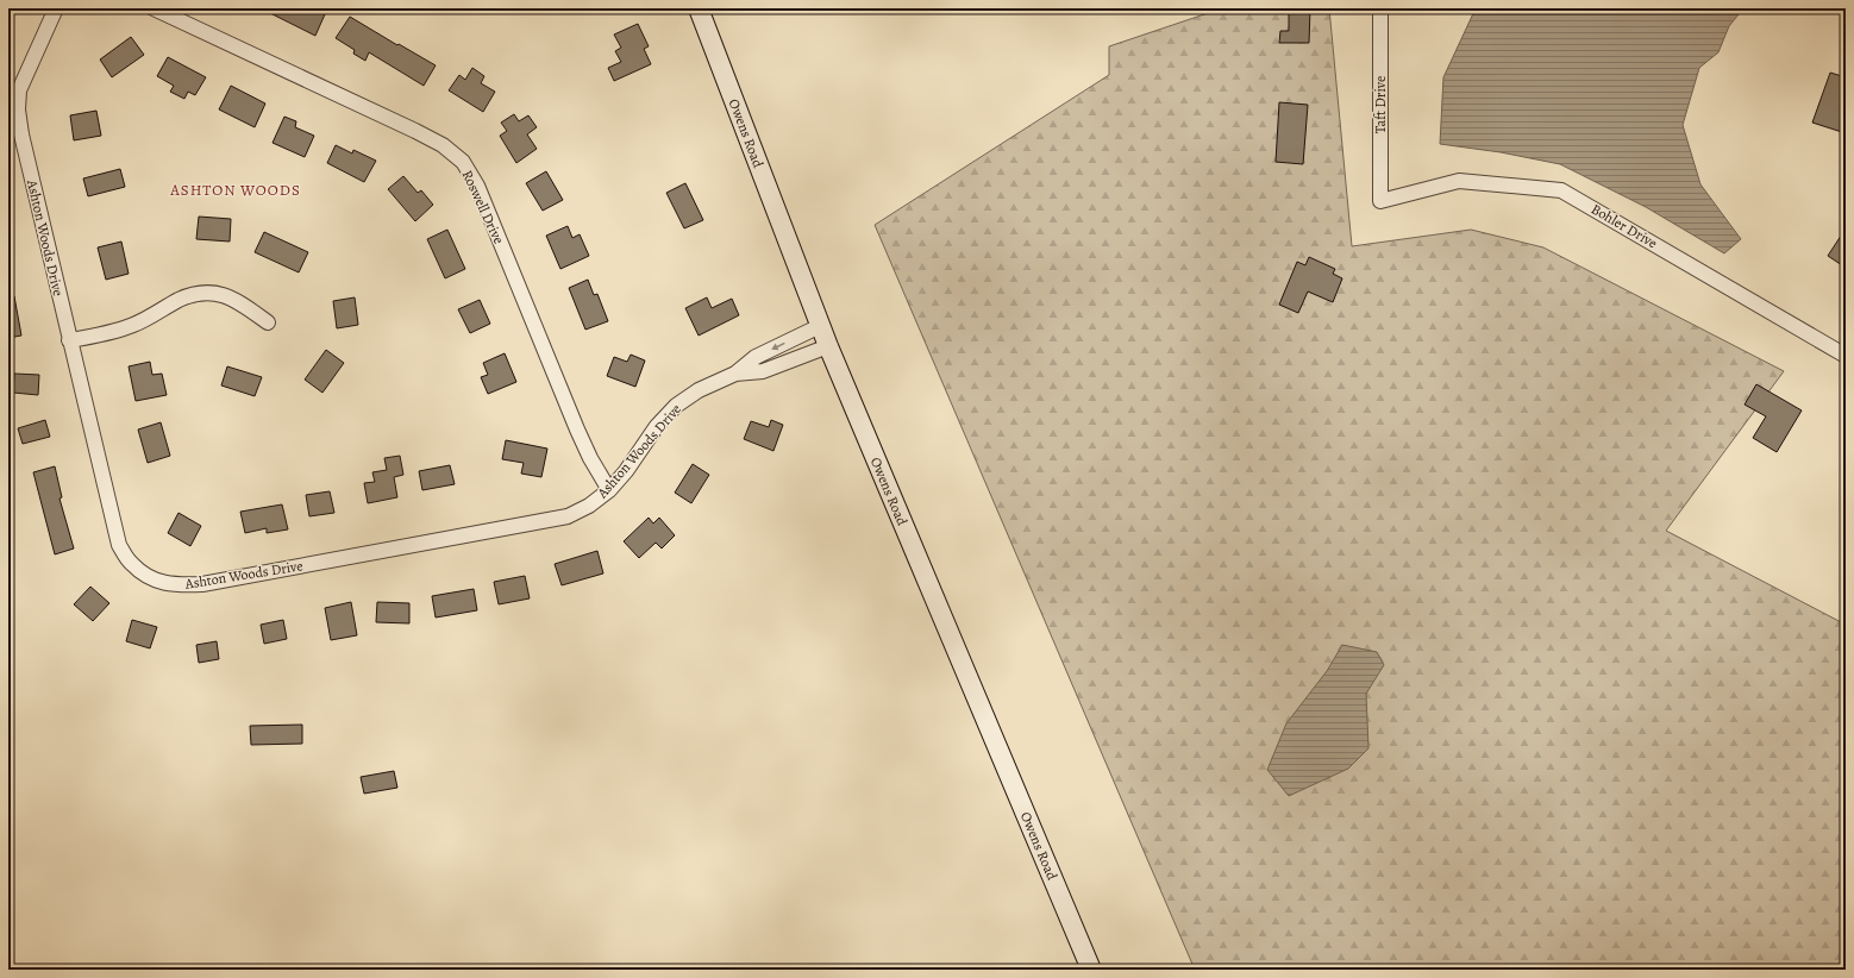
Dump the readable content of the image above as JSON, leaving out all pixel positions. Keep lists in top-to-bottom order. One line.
{"streets":{"street":["Taft Drive","Owens Road","Roswell Drive","Bohler Drive","Ashton Woods Drive"]},"crossings":[["Taft Drive","Bohler Drive"],["Owens Road","Ashton Woods Drive"],["Roswell Drive","Ashton Woods Drive"]],"districts":["ASHTON WOODS"]}
